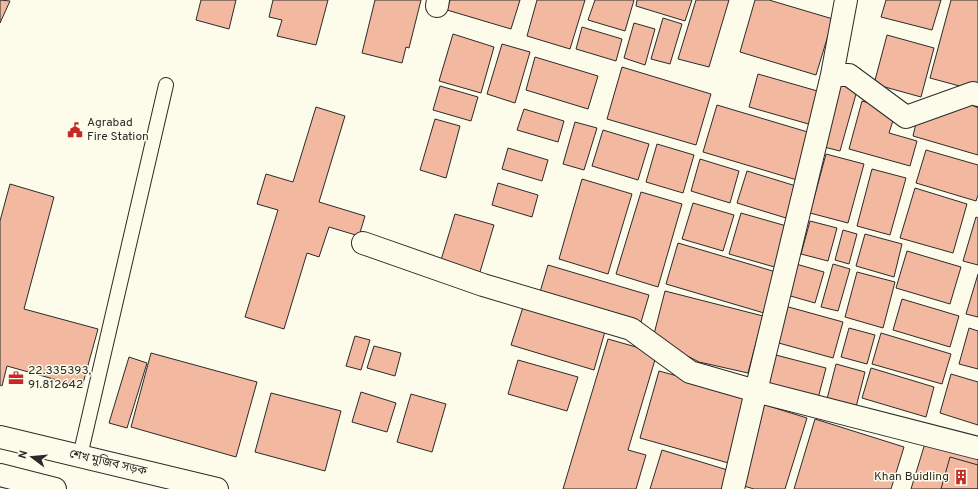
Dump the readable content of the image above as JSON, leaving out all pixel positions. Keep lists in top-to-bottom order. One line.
{"streets":{"main road":["শেখ মুজিব সড়ক"]},"places":{"public building":["Agrabad Fire Station"],"office":["22.335393, 91.812642"],"building":["Khan Buidling"]},"north":"left"}
